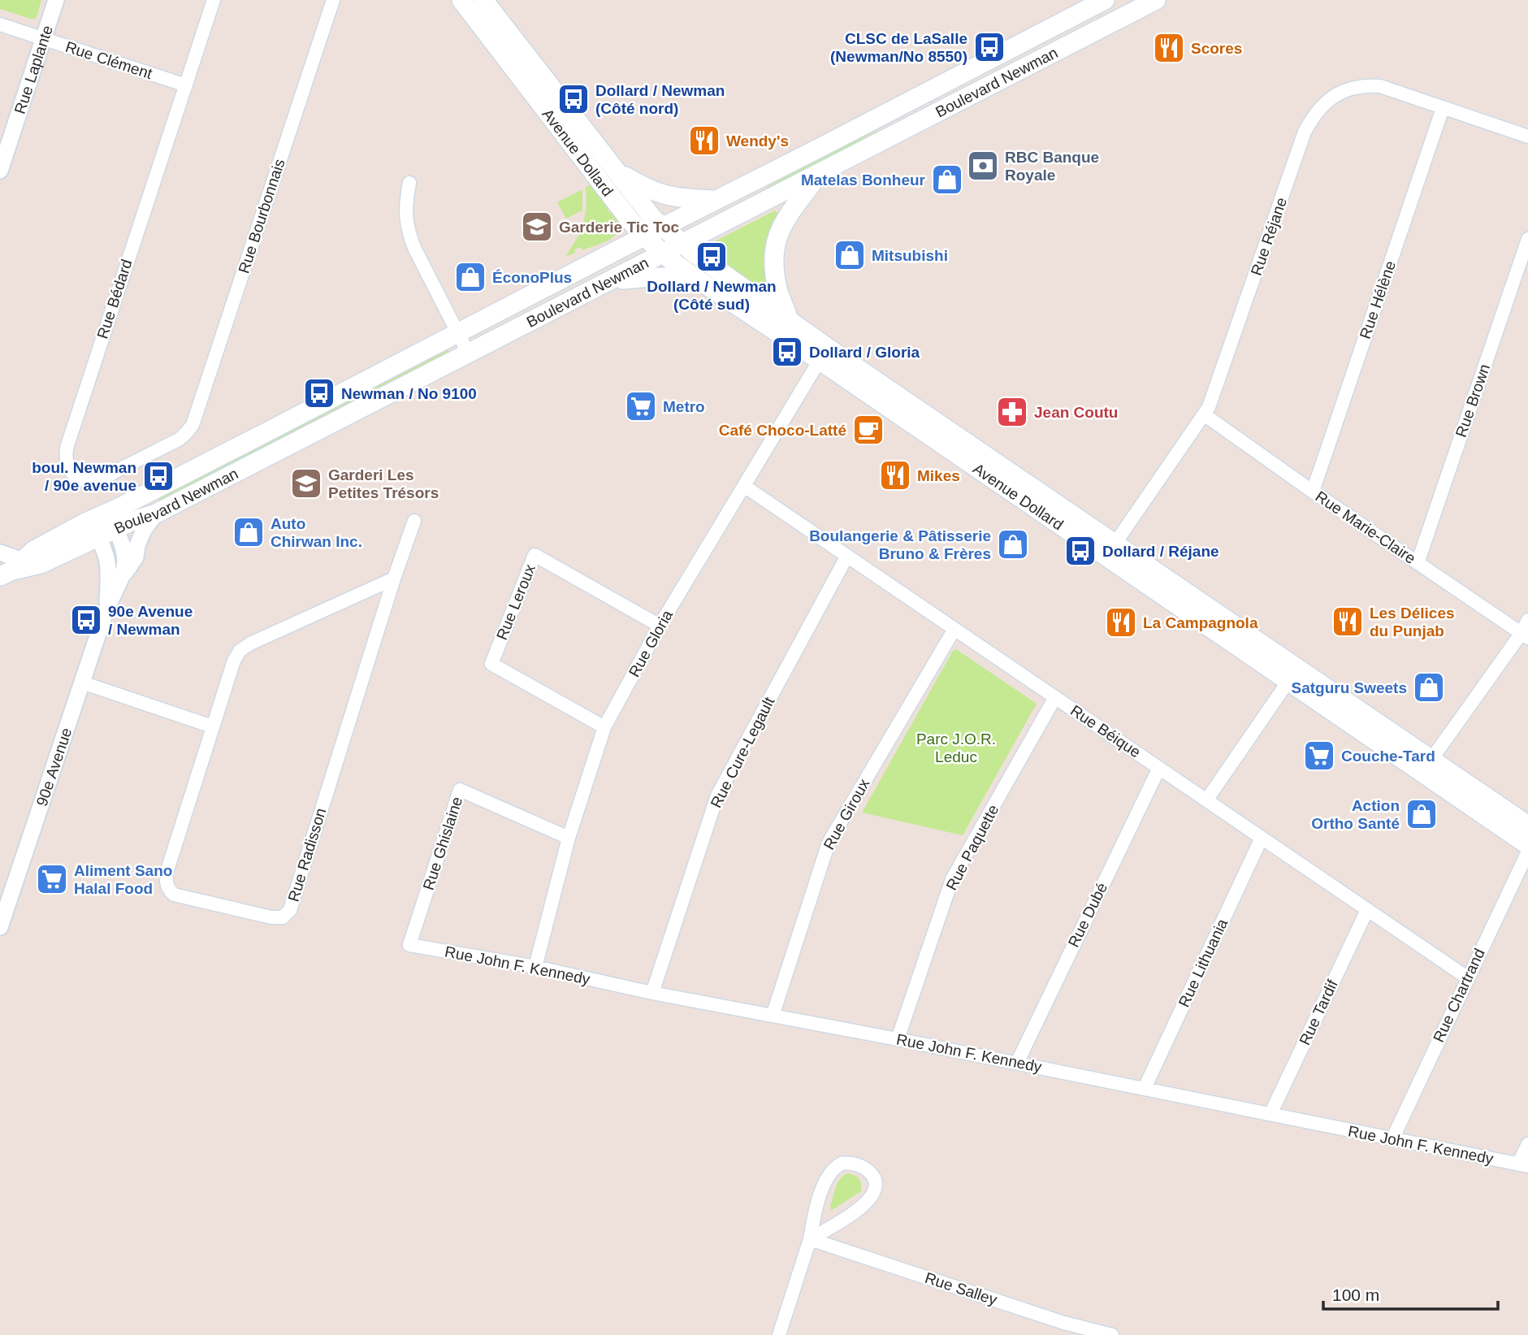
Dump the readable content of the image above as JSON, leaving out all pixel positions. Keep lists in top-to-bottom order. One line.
{"streets":{"main road":["Boulevard Newman","Avenue Dollard"],"street":["Rue Clément","Rue Laplante","Rue Bourbonnais","Rue Réjane","Rue Bédard","Rue Hélène","Rue Brown","Rue Marie-Claire","Rue Leroux","Rue Gloria","Rue Béique","Rue Cure-Legault","90e Avenue","Rue Giroux","Rue Ghislaine","Rue Paquette","Rue Radisson","Rue Dubé","Rue Lithuania","Rue John F. Kennedy","Rue Chartrand","Rue Tardif","Rue Salley"]},"crossings":[["Rue Clément","Rue Laplante"],["Rue Clément","Rue Bédard"],["Boulevard Newman","Avenue Dollard"],["Boulevard Newman","90e Avenue"],["Avenue Dollard","Rue Réjane"],["Avenue Dollard","Rue Gloria"],["Rue Bourbonnais","Rue Bédard"],["Rue Réjane","Rue Hélène"],["Rue Réjane","Rue Marie-Claire"],["Rue Hélène","Rue Marie-Claire"],["Rue Brown","Rue Marie-Claire"],["Rue Leroux","Rue Gloria"],["Rue Gloria","Rue Béique"],["Rue Gloria","Rue Ghislaine"],["Rue Gloria","Rue John F. Kennedy"],["Rue Béique","Rue Cure-Legault"],["Rue Béique","Rue Giroux"],["Rue Béique","Rue Paquette"],["Rue Béique","Rue Dubé"],["Rue Béique","Rue Lithuania"],["Rue Béique","Rue Chartrand"],["Rue Béique","Rue Tardif"],["Rue Cure-Legault","Rue John F. Kennedy"],["Rue Giroux","Rue John F. Kennedy"],["Rue Ghislaine","Rue John F. Kennedy"],["Rue Paquette","Rue John F. Kennedy"],["Rue Dubé","Rue John F. Kennedy"],["Rue Lithuania","Rue John F. Kennedy"],["Rue John F. Kennedy","Rue Chartrand"],["Rue John F. Kennedy","Rue Tardif"]],"parks":["Parc J.O.R. Leduc"],"places":{"bus stop":["CLSC de LaSalle (Newman/No 8550)","Dollard / Newman (Côté nord)","Dollard / Newman (Côté sud)","Dollard / Gloria","Newman / No 9100","boul. Newman / 90e avenue","Dollard / Réjane","90e Avenue / Newman"],"restaurant":["Scores","Wendy's","Mikes","Les Délices du Punjab","La Campagnola"],"bank":["RBC Banque Royale"],"shop":["Matelas Bonheur","Mitsubishi","ÉconoPlus","Auto Chirwan Inc.","Boulangerie & Pâtisserie Bruno & Frères","Satguru Sweets","Action Ortho Santé"],"school or university":["Garderie Tic Toc","Garderi Les Petites Trésors"],"supermarket":["Metro","Couche-Tard","Aliment Sano Halal Food"],"pharmacy":["Jean Coutu"],"cafe":["Café Choco-Latté"]},"scale_bar":"100 m"}
